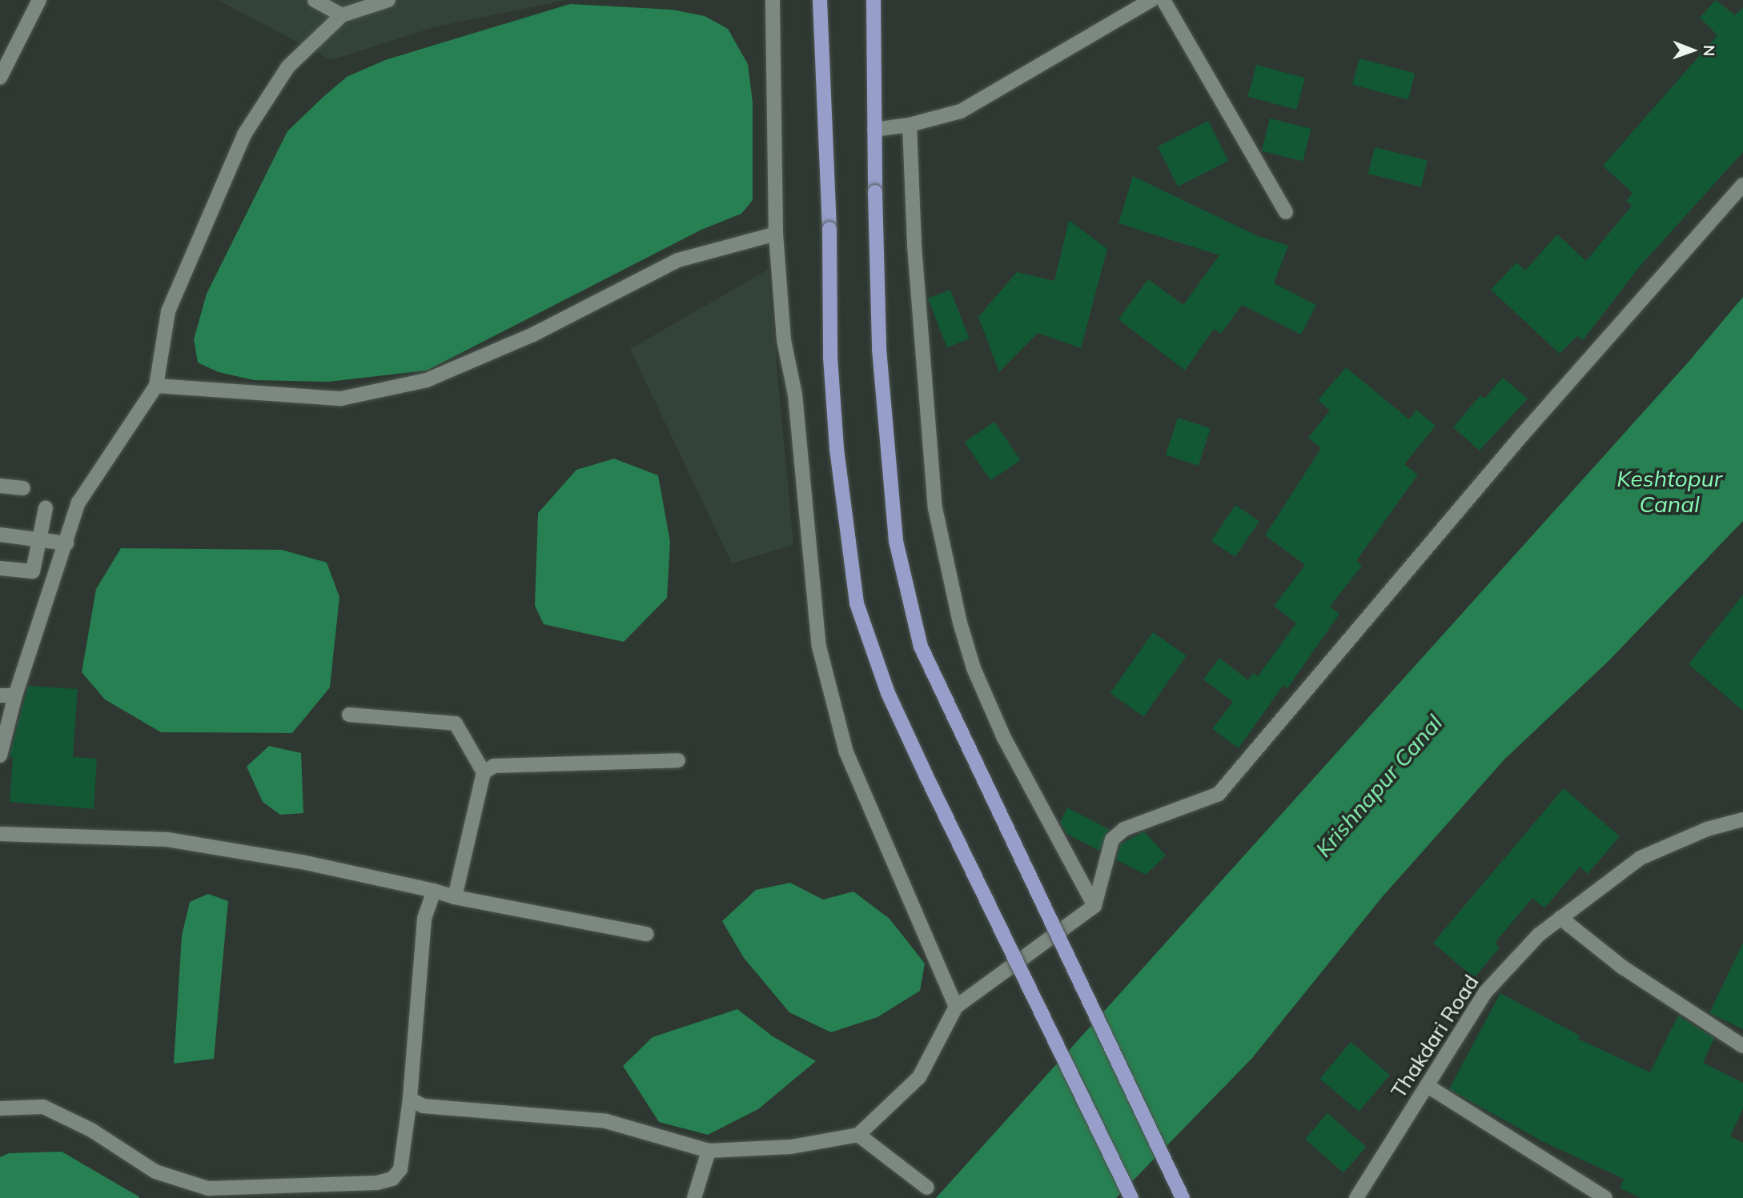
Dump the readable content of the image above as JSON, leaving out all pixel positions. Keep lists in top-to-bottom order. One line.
{"streets":{"street":["Thakdari Road"]},"water":["Keshtopur Canal","Krishnapur Canal"],"north":"right"}
